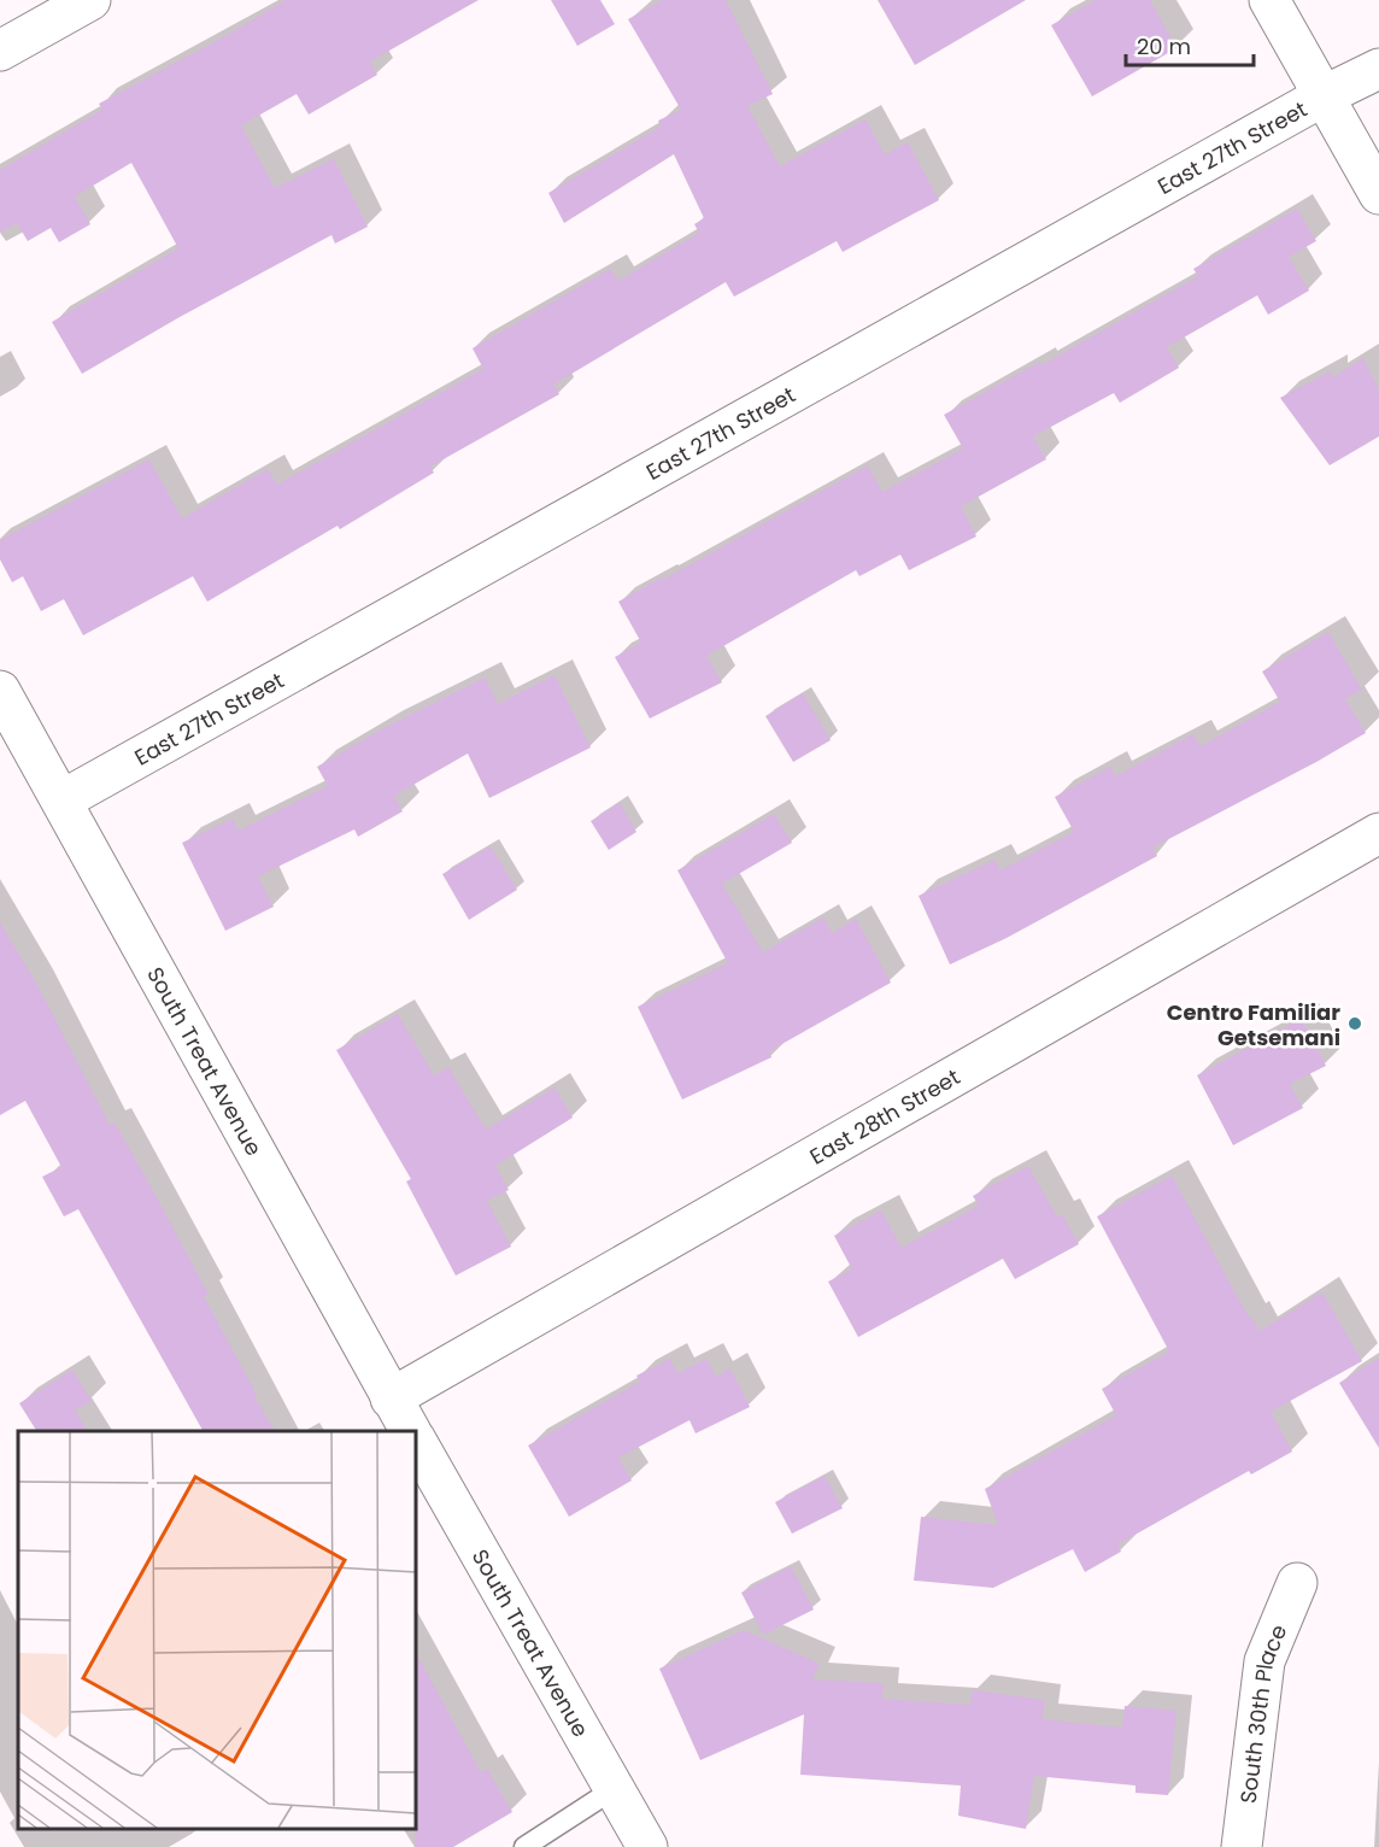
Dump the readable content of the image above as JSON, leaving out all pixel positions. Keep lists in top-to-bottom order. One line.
{"streets":{"street":["East 27th Street","South Treat Avenue","East 28th Street","South 30th Place"]},"crossings":[["East 27th Street","South Treat Avenue"],["South Treat Avenue","East 28th Street"]],"places":["Centro Familiar Getsemani"],"scale_bar":"20 m"}
